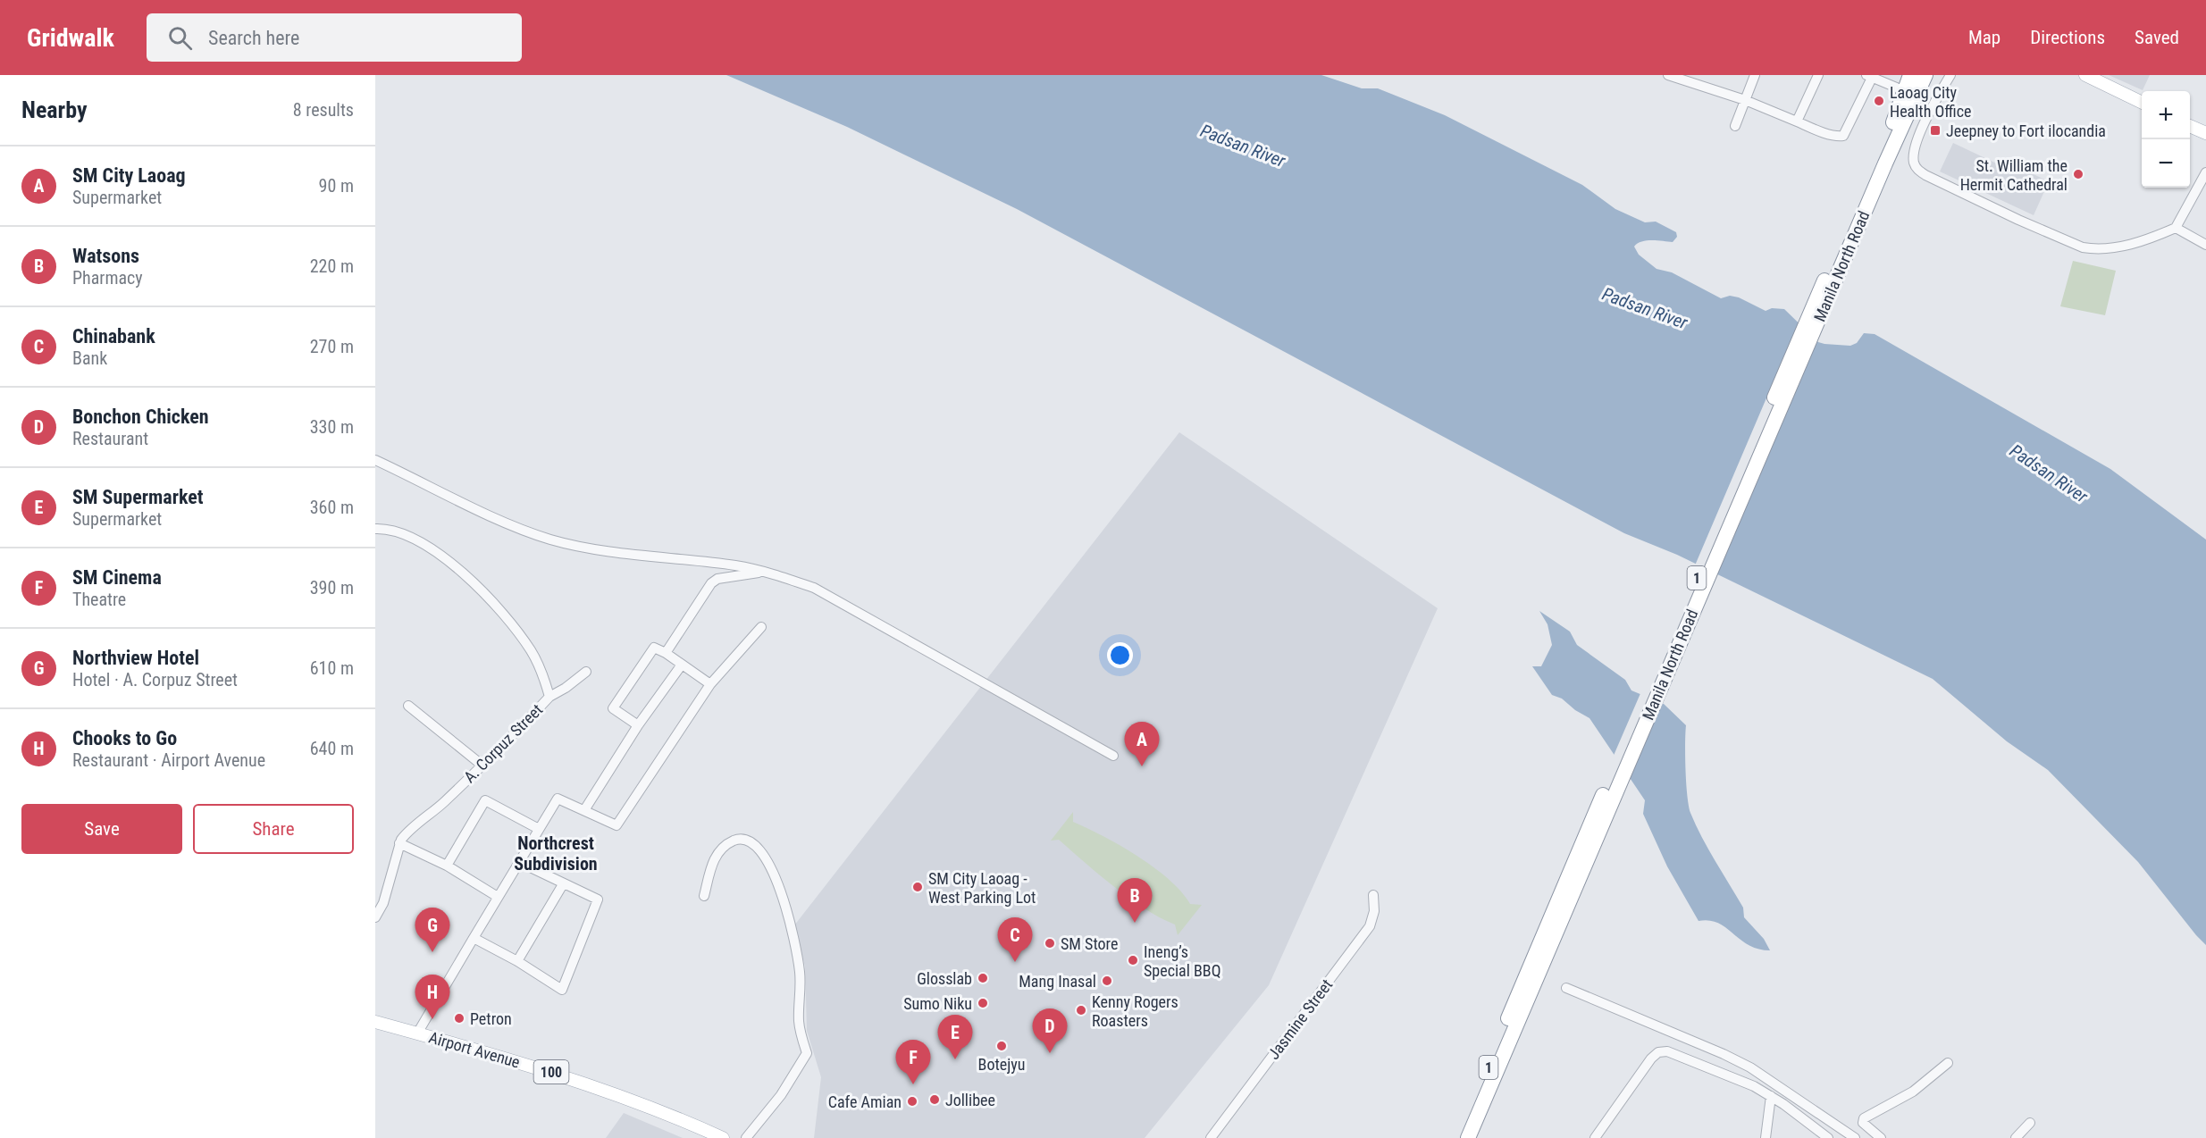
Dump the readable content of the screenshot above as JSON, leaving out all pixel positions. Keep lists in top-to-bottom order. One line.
{"streets":{"highway":["Manila North Road","1"],"main road":["Airport Avenue","100"],"street":["A. Corpuz Street","Jasmine Street"]},"districts":["Northcrest Subdivision"],"water":["Padsan River"],"places":{"other":["Laoag City Health Office","St. William the Hermit Cathedral","SM City Laoag - West Parking Lot","SM Store","Ineng’s Special BBQ","Glosslab","Mang Inasal","Sumo Niku","Kenny Rogers Roasters","Petron","Botejyu","Jollibee","Cafe Amian"],"transit":["Jeepney to Fort ilocandia"]},"page":{"header":"Gridwalk","search":"Search here","nav":["Map","Directions","Saved"],"heading":["Nearby","8 results"],"map_buttons":["+","−"],"list":[{"mark":"A","name":"SM City Laoag","note":"Supermarket","value":"90 m"},{"mark":"B","name":"Watsons","note":"Pharmacy","value":"220 m"},{"mark":"C","name":"Chinabank","note":"Bank","value":"270 m"},{"mark":"D","name":"Bonchon Chicken","note":"Restaurant","value":"330 m"},{"mark":"E","name":"SM Supermarket","note":"Supermarket","value":"360 m"},{"mark":"F","name":"SM Cinema","note":"Theatre","value":"390 m"},{"mark":"G","name":"Northview Hotel","note":"Hotel · A. Corpuz Street","value":"610 m"},{"mark":"H","name":"Chooks to Go","note":"Restaurant · Airport Avenue","value":"640 m"}],"pins":["A","B","G","C","H","D","E","F"],"buttons":["Save","Share"]}}
